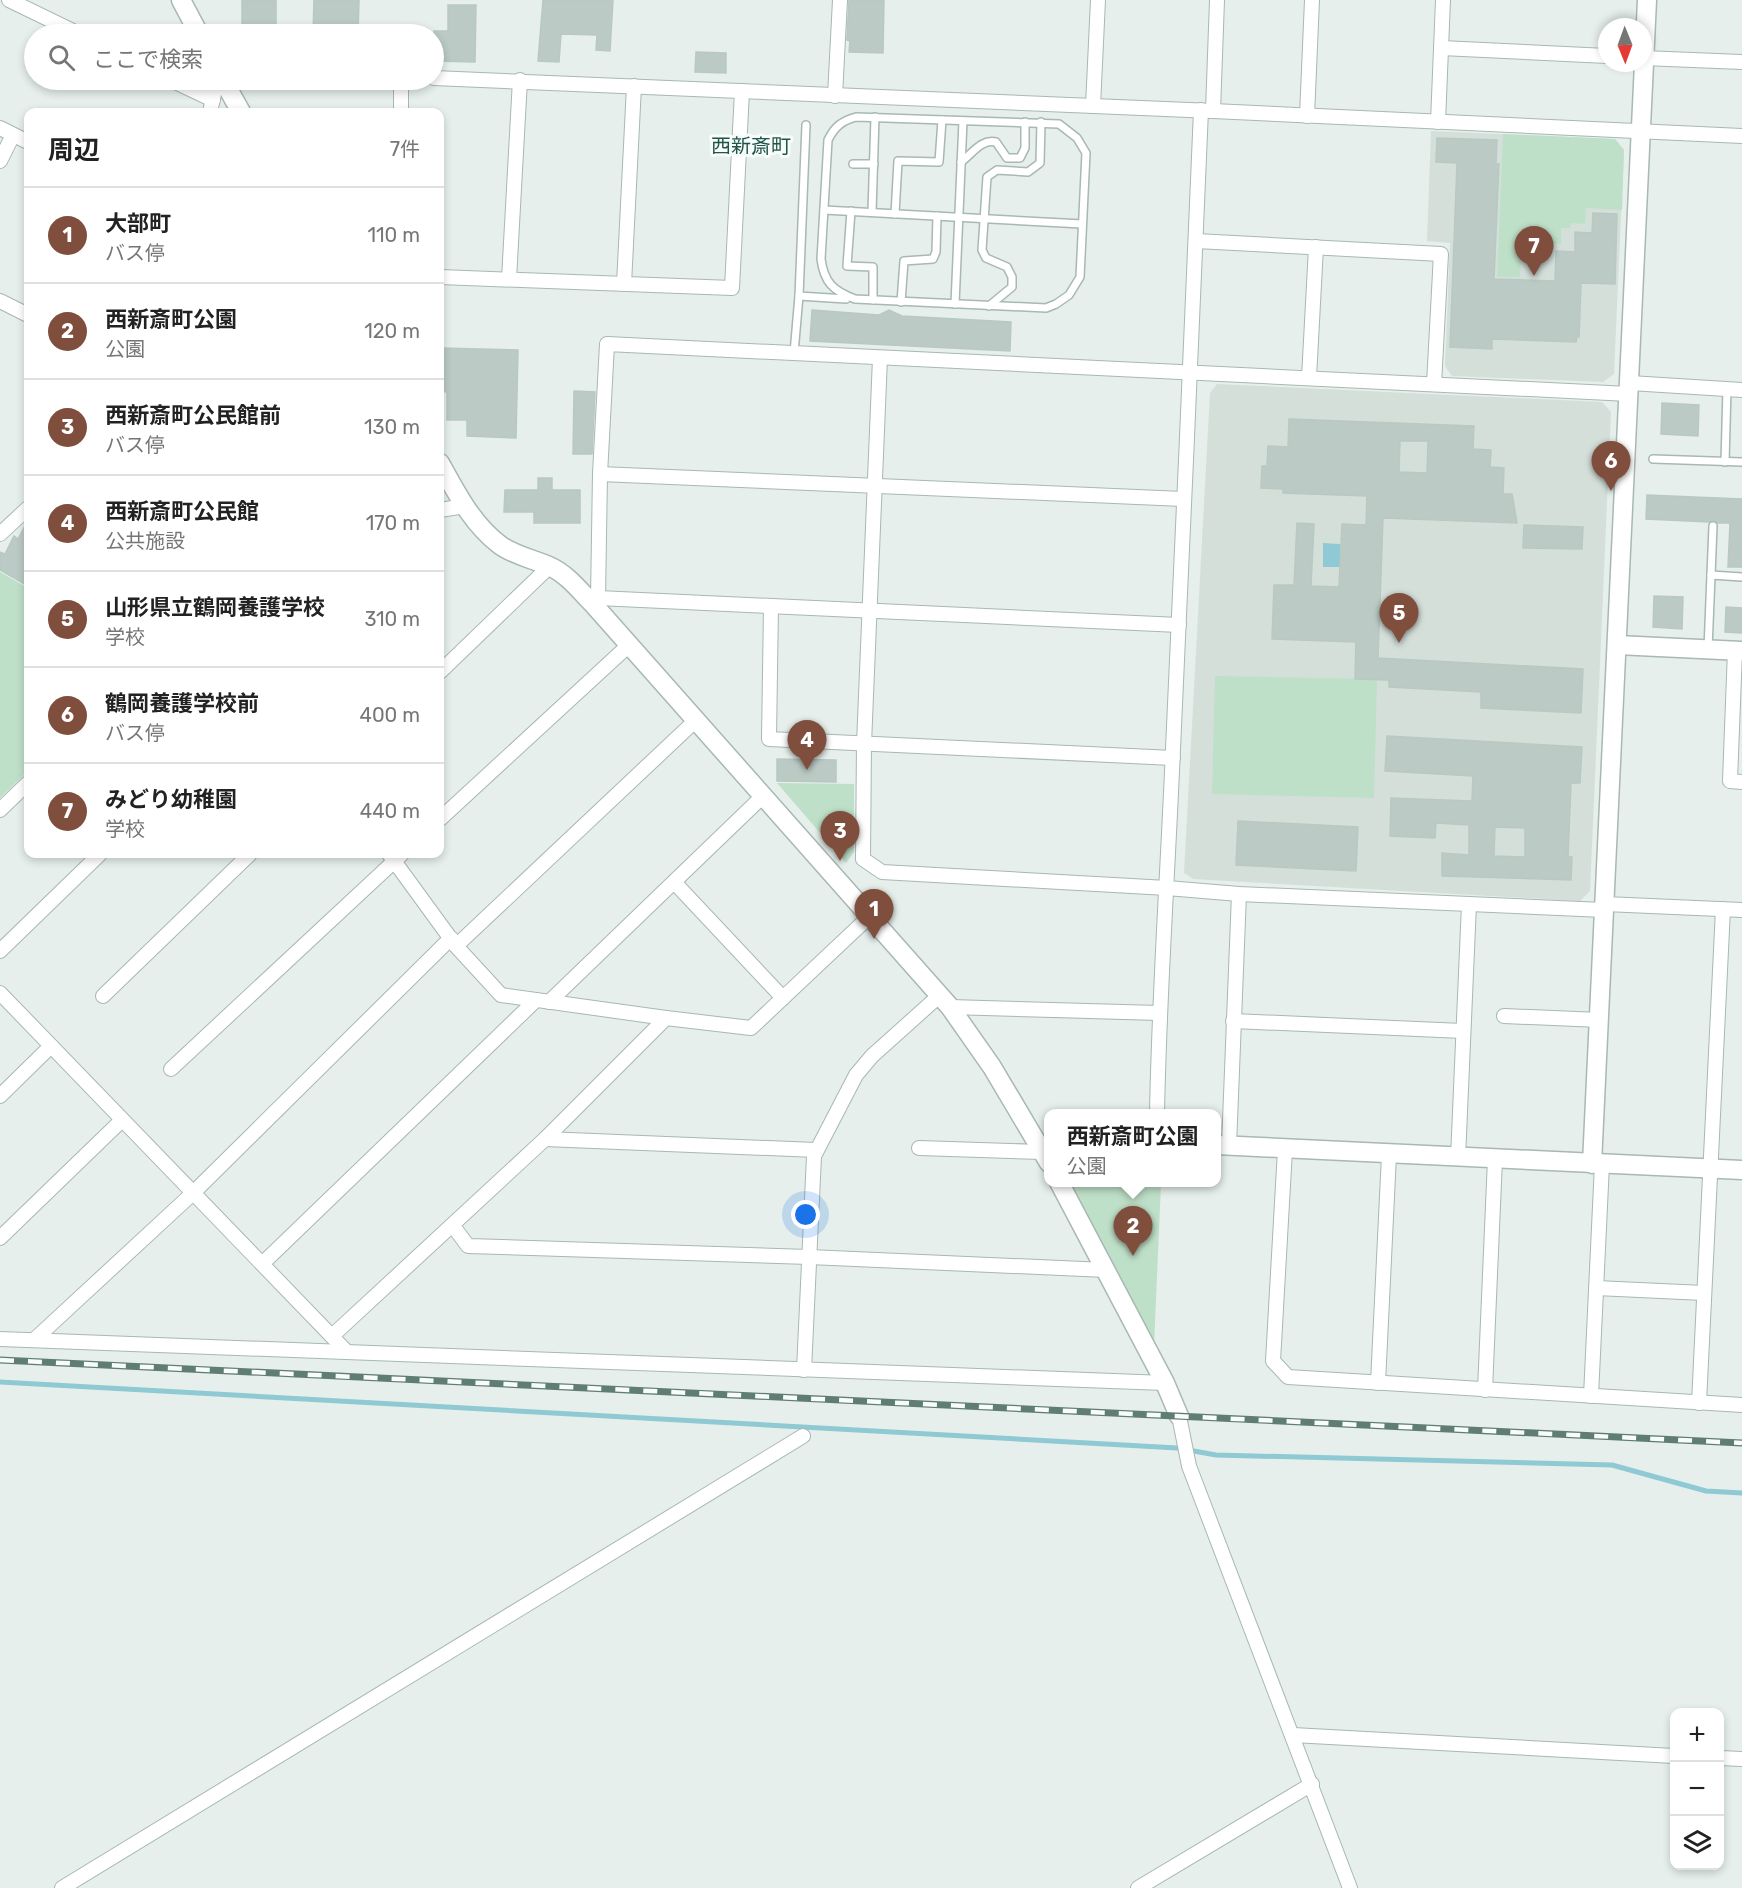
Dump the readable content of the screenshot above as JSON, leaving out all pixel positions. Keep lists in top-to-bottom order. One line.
{"districts":["西新斎町"],"north":"bottom","page":{"search":"ここで検索","heading":["周辺","7件"],"list":[{"mark":"1","name":"大部町","note":"バス停","value":"110 m"},{"mark":"2","name":"西新斎町公園","note":"公園","value":"120 m"},{"mark":"3","name":"西新斎町公民館前","note":"バス停","value":"130 m"},{"mark":"4","name":"西新斎町公民館","note":"公共施設","value":"170 m"},{"mark":"5","name":"山形県立鶴岡養護学校","note":"学校","value":"310 m"},{"mark":"6","name":"鶴岡養護学校前","note":"バス停","value":"400 m"},{"mark":"7","name":"みどり幼稚園","note":"学校","value":"440 m"}],"pins":["7","6","5","4","3","1","2"],"popup":["西新斎町公園","公園"],"map_buttons":["+","−"]}}
